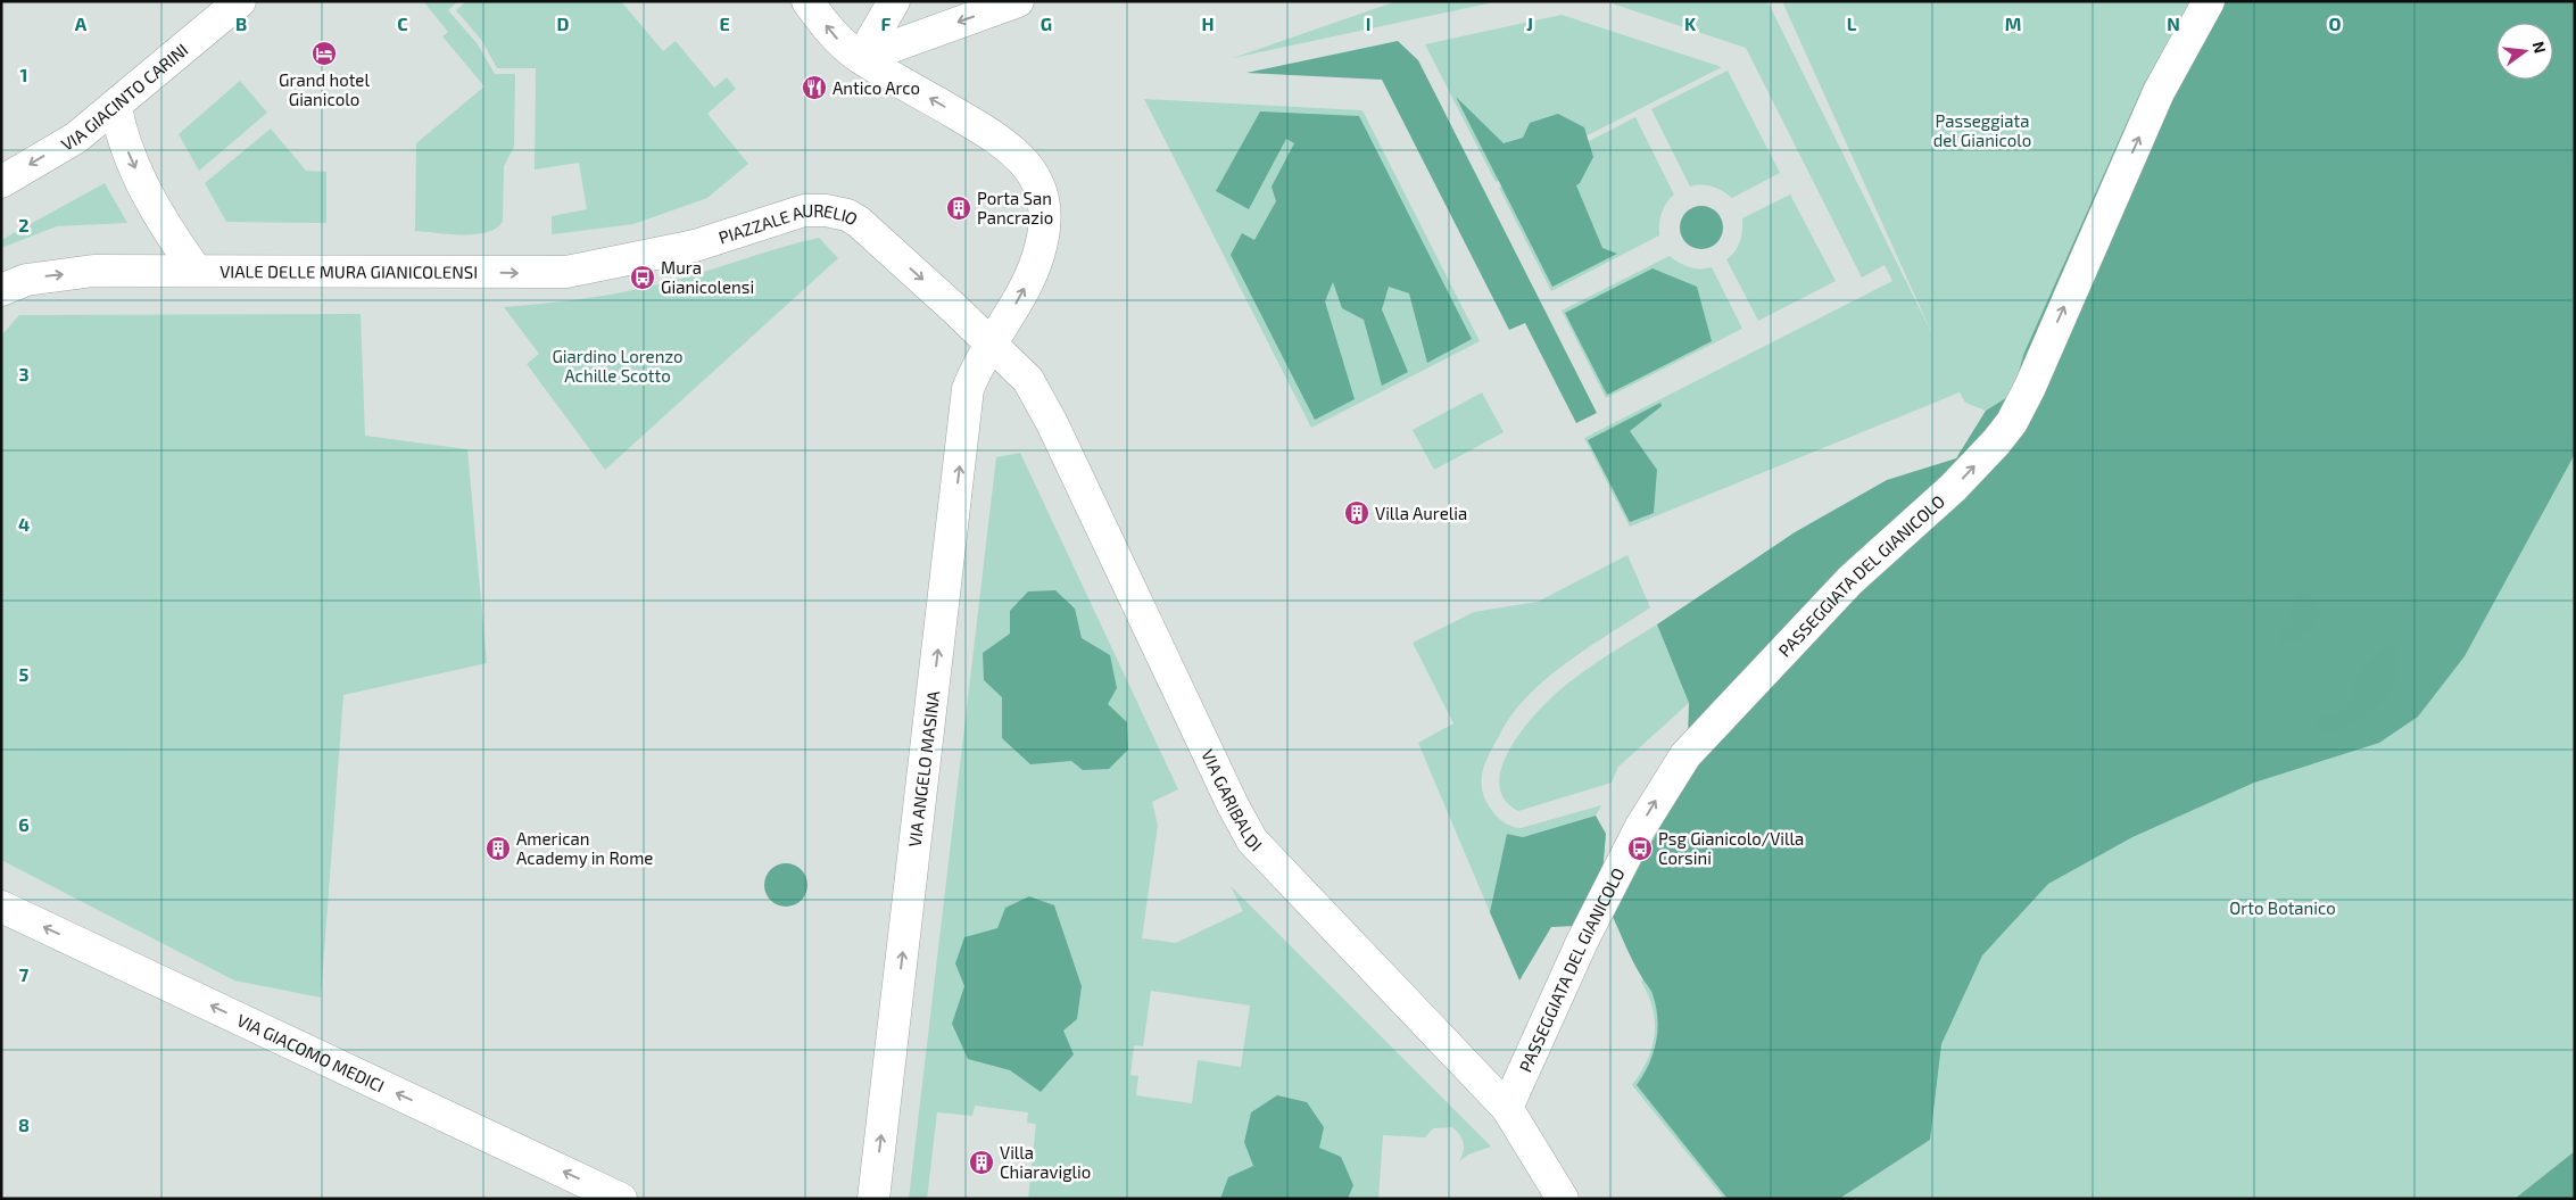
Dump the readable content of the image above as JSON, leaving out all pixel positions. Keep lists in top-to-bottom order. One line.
{"streets":{"street":["VIA GIACINTO CARINI","PIAZZALE AURELIO","VIALE DELLE MURA GIANICOLENSI","PASSEGGIATA DEL GIANICOLO","VIA ANGELO MASINA","VIA GARIBALDI","VIA GIACOMO MEDICI"]},"crossings":[["PIAZZALE AURELIO","VIALE DELLE MURA GIANICOLENSI"],["PIAZZALE AURELIO","VIA ANGELO MASINA"],["PIAZZALE AURELIO","VIA GARIBALDI"],["PASSEGGIATA DEL GIANICOLO","VIA GARIBALDI"],["VIA ANGELO MASINA","VIA GARIBALDI"]],"one_way":["VIA GIACINTO CARINI","PIAZZALE AURELIO","VIALE DELLE MURA GIANICOLENSI","PASSEGGIATA DEL GIANICOLO","VIA ANGELO MASINA","VIA GIACOMO MEDICI"],"parks":["Passeggiata del Gianicolo","Giardino Lorenzo Achille Scotto","Orto Botanico"],"places":{"hotel":["Grand hotel Gianicolo"],"restaurant":["Antico Arco"],"building":["Porta San Pancrazio","Villa Aurelia","American Academy in Rome","Villa Chiaraviglio"],"bus stop":["Mura Gianicolensi","Psg Gianicolo/Villa Corsini"]},"north":"right","grid":{"columns":["A","B","C","D","E","F","G","H","I","J","K","L","M","N","O"],"rows":["1","2","3","4","5","6","7","8"]}}
